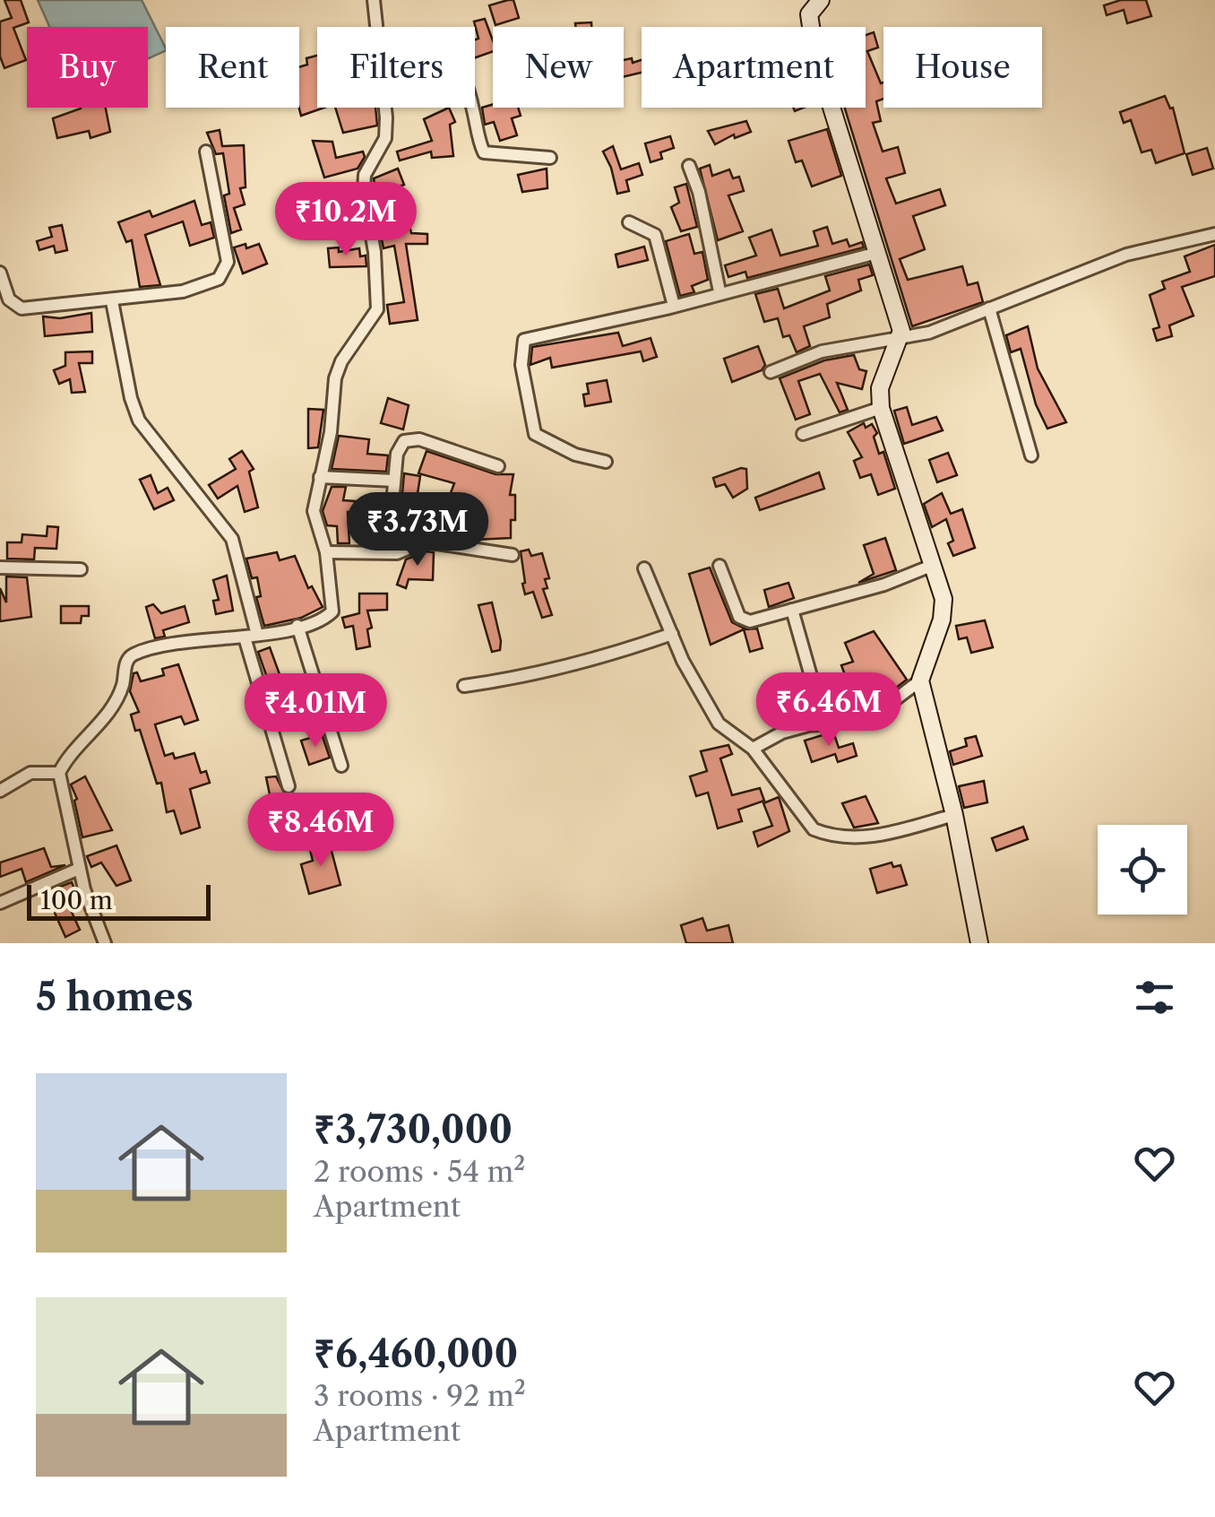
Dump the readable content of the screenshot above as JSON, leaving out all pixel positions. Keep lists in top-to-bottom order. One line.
{"scale_bar":"100 m","page":{"chip":["Buy","Rent","Filters","New","Apartment","House"],"price":["₹10.2M","₹3.73M","₹6.46M","₹4.01M","₹8.46M"],"scale":"100 m","heading":"5 homes","list":[{"name":"₹3,730,000","note":"2 rooms · 54 m² · Apartment"},{"name":"₹6,460,000","note":"3 rooms · 92 m² · Apartment"}]}}
